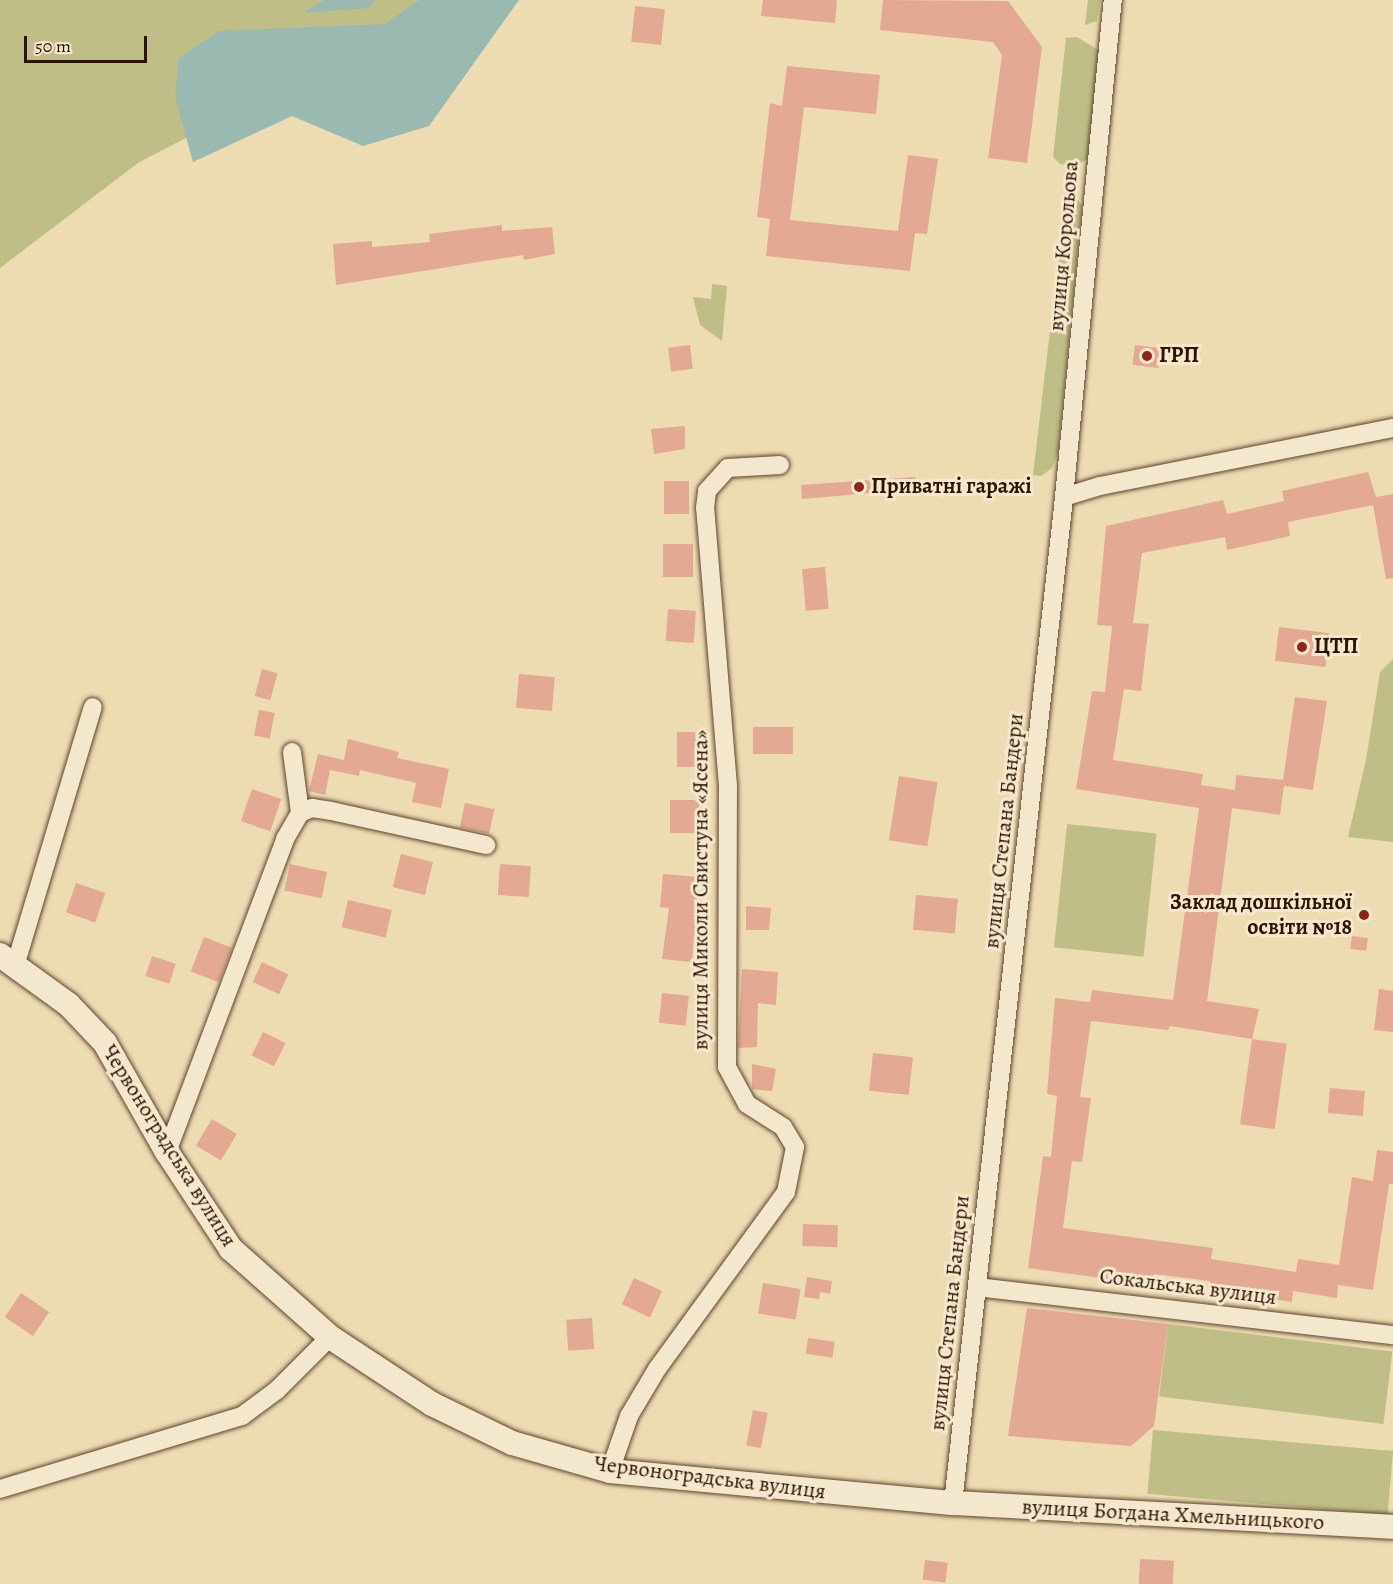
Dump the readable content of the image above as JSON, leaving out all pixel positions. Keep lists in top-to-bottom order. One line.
{"streets":{"street":["вулиця Корольова","вулиця Степана Бандери","вулиця Миколи Свистуна «Ясена»","Червоноградська вулиця","Сокальська вулиця","вулиця Богдана Хмельницького"]},"crossings":[["вулиця Корольова","вулиця Степана Бандери"],["вулиця Степана Бандери","Червоноградська вулиця"],["вулиця Степана Бандери","Сокальська вулиця"],["вулиця Степана Бандери","вулиця Богдана Хмельницького"],["вулиця Миколи Свистуна «Ясена»","Червоноградська вулиця"],["Червоноградська вулиця","вулиця Богдана Хмельницького"]],"places":["ГРП","Приватні гаражі","ЦТП","Заклад дошкільної освіти №18"],"scale_bar":"50 m"}
